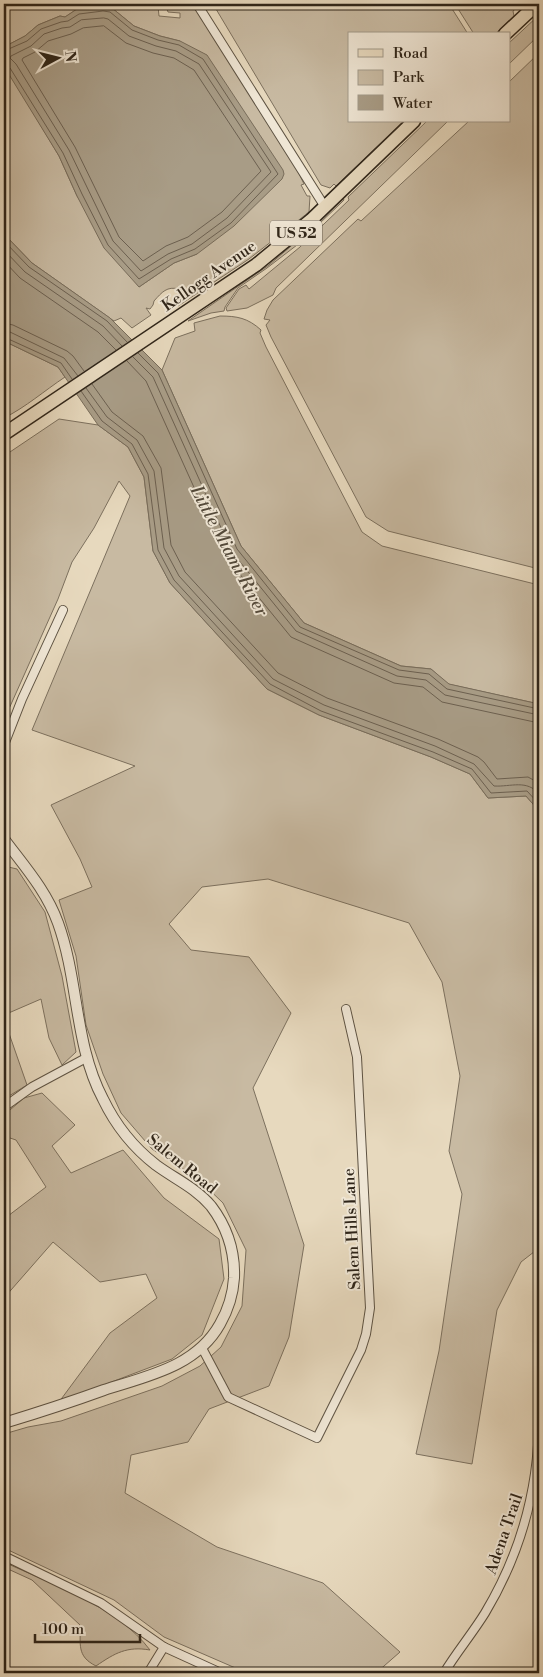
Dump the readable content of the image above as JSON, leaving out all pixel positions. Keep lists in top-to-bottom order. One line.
{"streets":{"main road":["US 52","Kellogg Avenue"],"street":["Salem Road","Salem Hills Lane","Adena Trail"]},"crossings":[["Salem Road","Salem Hills Lane"]],"water":["Little Miami River"],"legend":["Road","Park","Water"],"scale_bar":"100 m","north":"right"}
